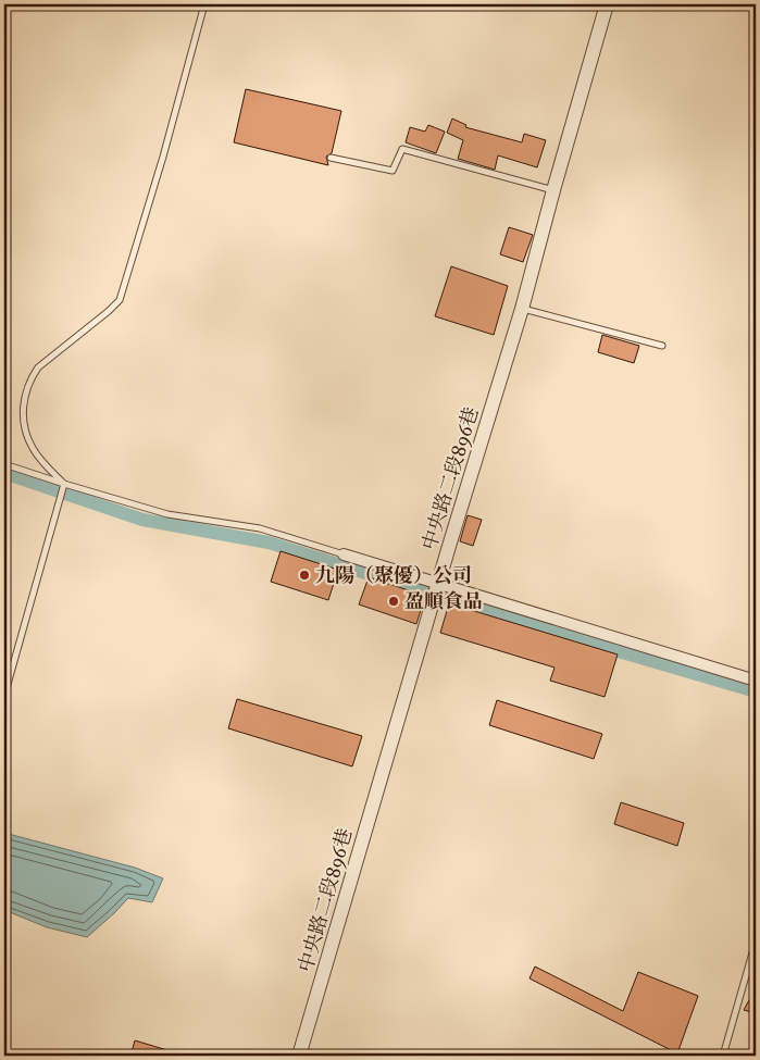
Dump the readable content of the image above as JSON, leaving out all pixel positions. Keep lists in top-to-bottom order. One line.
{"streets":{"street":["中央路二段896巷"]},"places":["九陽（聚優）公司","盈順食品"]}
